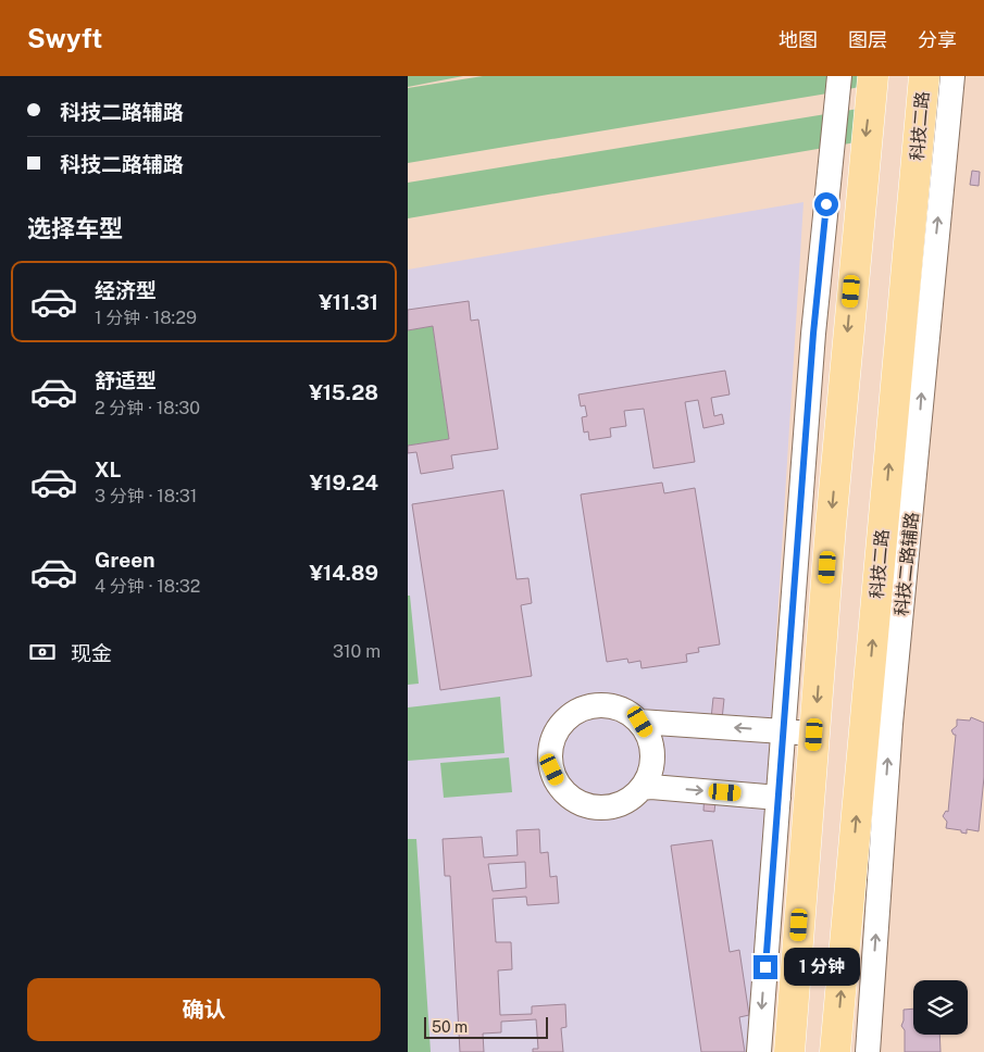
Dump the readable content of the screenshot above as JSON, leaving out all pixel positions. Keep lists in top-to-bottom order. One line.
{"streets":{"main road":["科技二路"],"street":["科技二路辅路"]},"scale_bar":"50 m","page":{"header":"Swyft","nav":["地图","图层","分享"],"banner":["科技二路辅路","科技二路辅路"],"heading":"选择车型","list":[{"name":"经济型","note":"1 分钟 · 18:29","value":"¥11.31"},{"name":"舒适型","note":"2 分钟 · 18:30","value":"¥15.28"},{"name":"XL","note":"3 分钟 · 18:31","value":"¥19.24"},{"name":"Green","note":"4 分钟 · 18:32","value":"¥14.89"}],"pay":["现金","310 m"],"bubble":"1 分钟","buttons":"确认","scale":"50 m"}}
